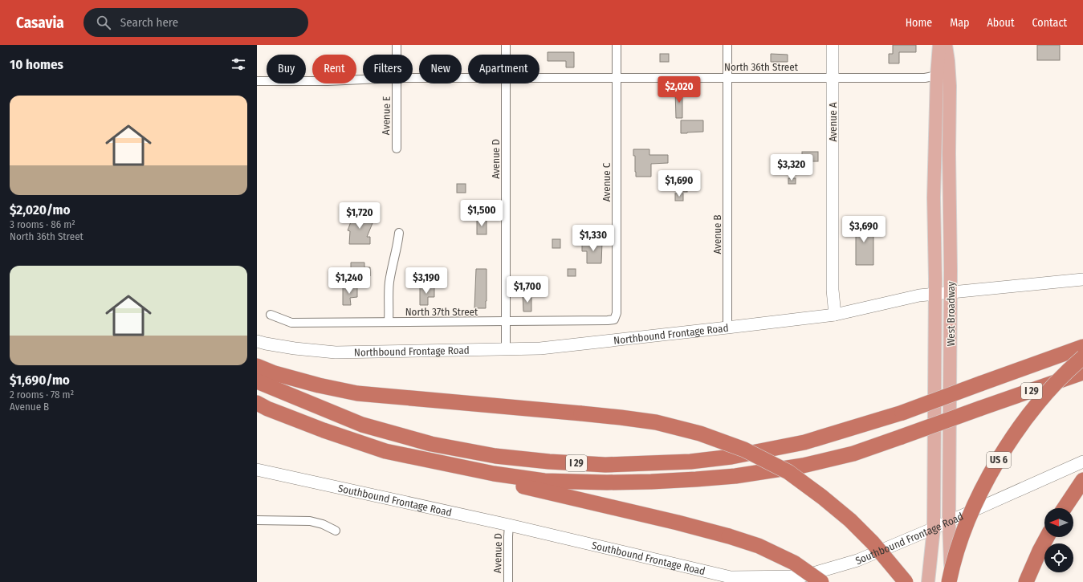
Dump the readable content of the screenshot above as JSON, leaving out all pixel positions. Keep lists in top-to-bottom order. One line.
{"streets":{"highway":["I 29","US 6"],"main road":["West Broadway"],"street":["North 36th Street","Avenue E","Avenue A","Avenue D","Avenue C","Avenue B","North 37th Street","Northbound Frontage Road","Southbound Frontage Road"]},"crossings":[["North 36th Street","Avenue A"],["North 36th Street","Avenue C"],["North 36th Street","Avenue B"],["North 36th Street","West Broadway"],["Avenue A","Northbound Frontage Road"],["Avenue D","North 37th Street"],["Avenue D","Northbound Frontage Road"],["Avenue D","Southbound Frontage Road"],["Avenue C","North 37th Street"],["Avenue B","Northbound Frontage Road"],["West Broadway","Northbound Frontage Road"],["West Broadway","Southbound Frontage Road"]],"north":"left","page":{"header":"Casavia","search":"Search here","nav":["Home","Map","About","Contact"],"heading":"10 homes","chip":["Buy","Rent","Filters","New","Apartment"],"price":["$2,020","$3,320","$1,690","$1,500","$1,720","$3,690","$1,330","$1,240","$3,190","$1,700"],"list":[{"name":"$2,020/mo","note":"3 rooms · 86 m² · North 36th Street"},{"name":"$1,690/mo","note":"2 rooms · 78 m² · Avenue B"}]}}
